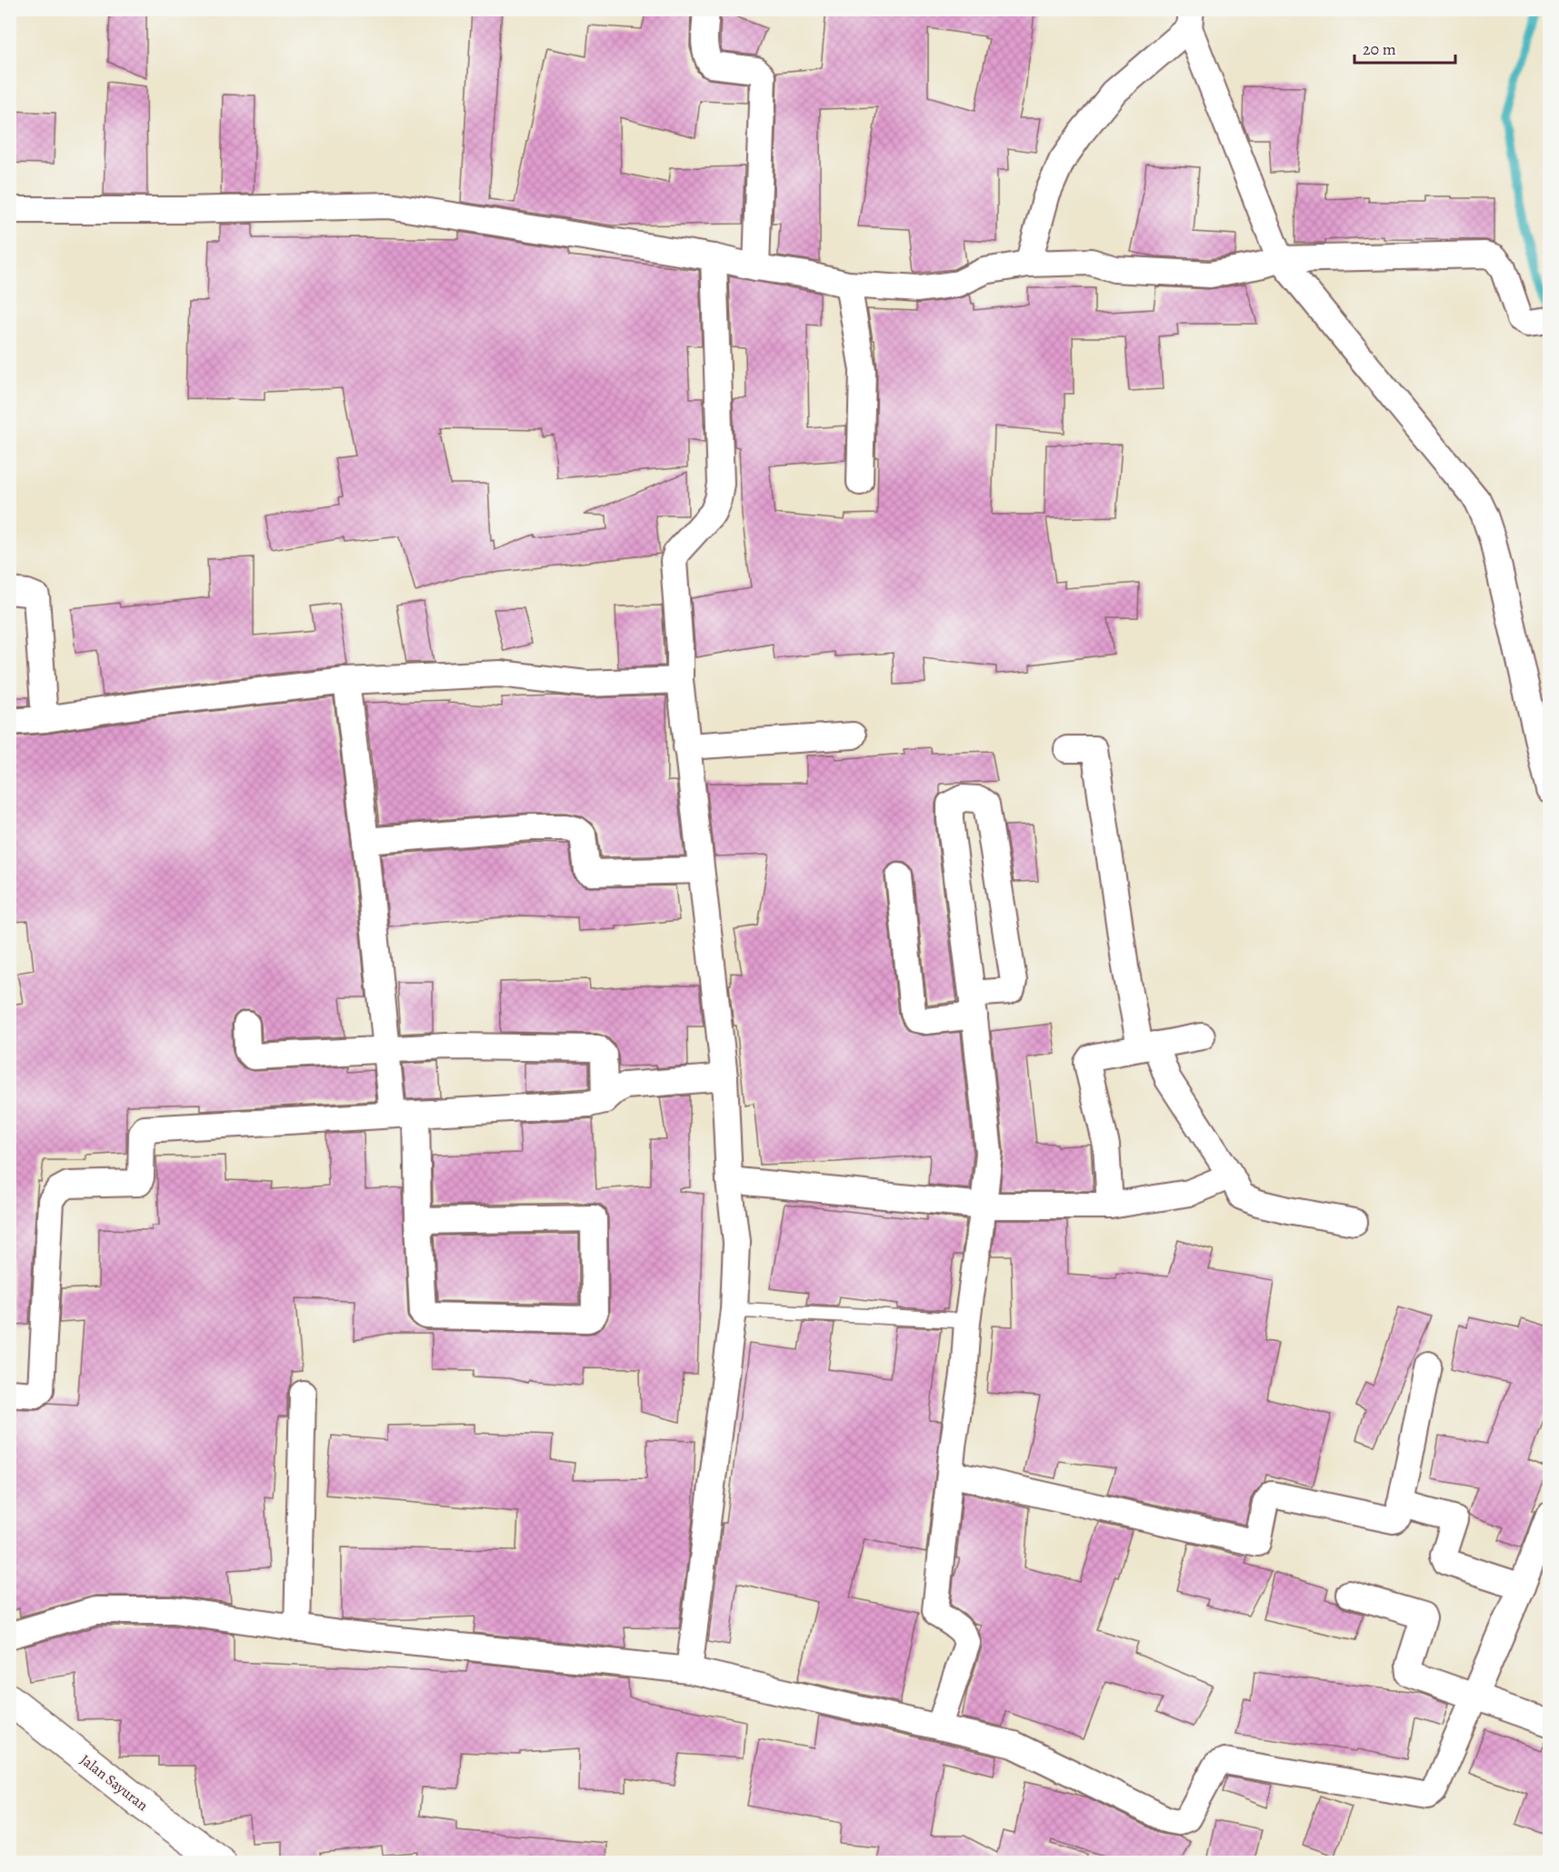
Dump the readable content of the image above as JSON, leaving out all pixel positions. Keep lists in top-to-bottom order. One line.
{"streets":{"street":["Jalan Sayuran"]},"scale_bar":"20 m"}
